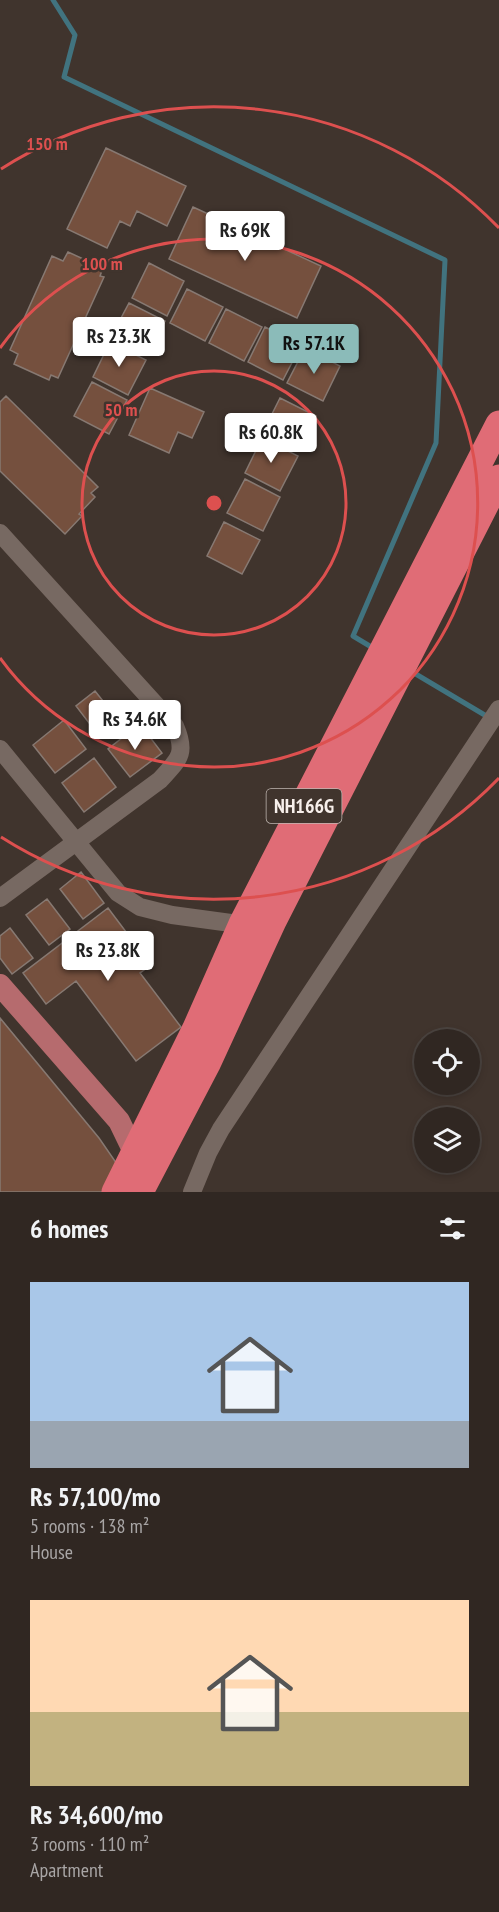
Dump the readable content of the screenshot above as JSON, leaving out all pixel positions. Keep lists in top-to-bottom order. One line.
{"streets":{"highway":["NH166G"]},"page":{"price":["Rs 69K","Rs 23.3K","Rs 57.1K","Rs 60.8K","Rs 34.6K","Rs 23.8K"],"heading":"6 homes","list":[{"name":"Rs 57,100/mo","note":"5 rooms · 138 m² · House"},{"name":"Rs 34,600/mo","note":"3 rooms · 110 m² · Apartment"}]},"rings":["150 m","100 m","50 m"]}
